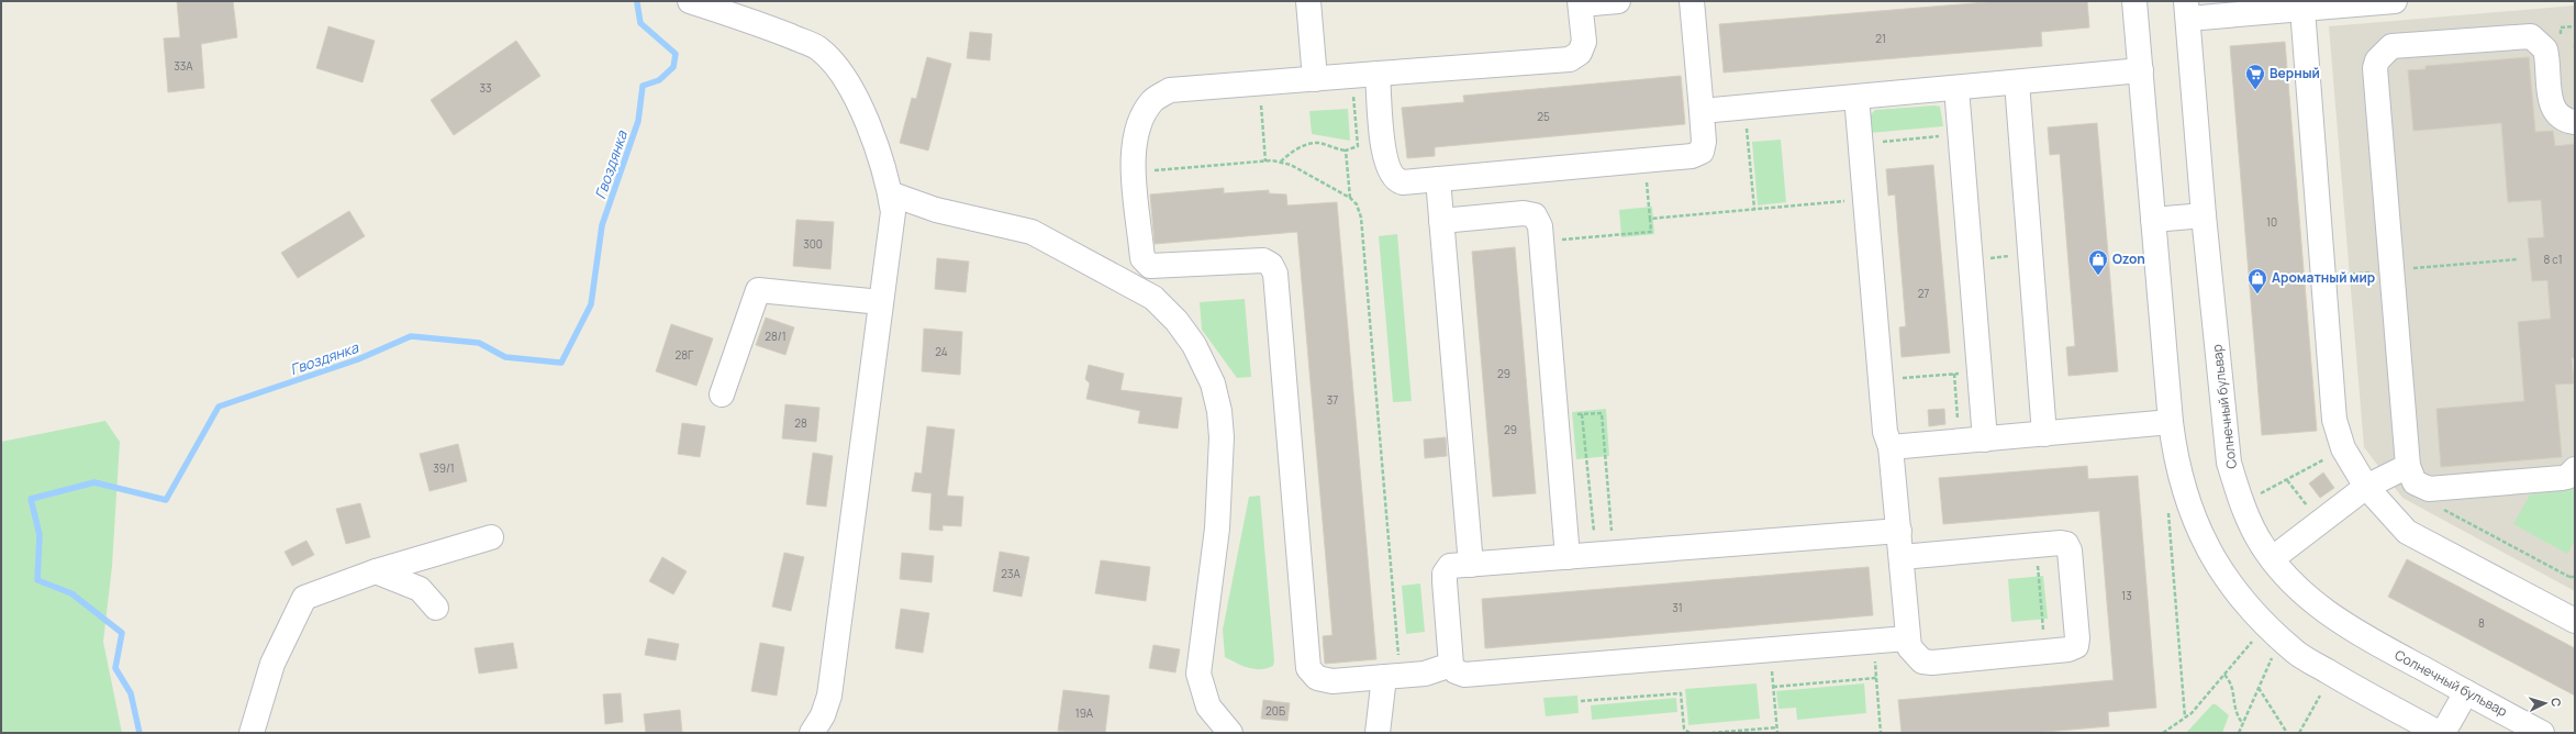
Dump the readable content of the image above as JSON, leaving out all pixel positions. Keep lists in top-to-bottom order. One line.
{"streets":{"street":["Солнечный бульвар"]},"water":["Гвоздянка"],"places":{"supermarket":["Верный"],"shop":["Ozon","Ароматный мир"]},"house_numbers":["21","33А","33","25","10","300","8 с1","27","28/1","24","28Г","29","37","28","29","39/1","23А","13","31","8","20Б","19А"],"north":"right"}
